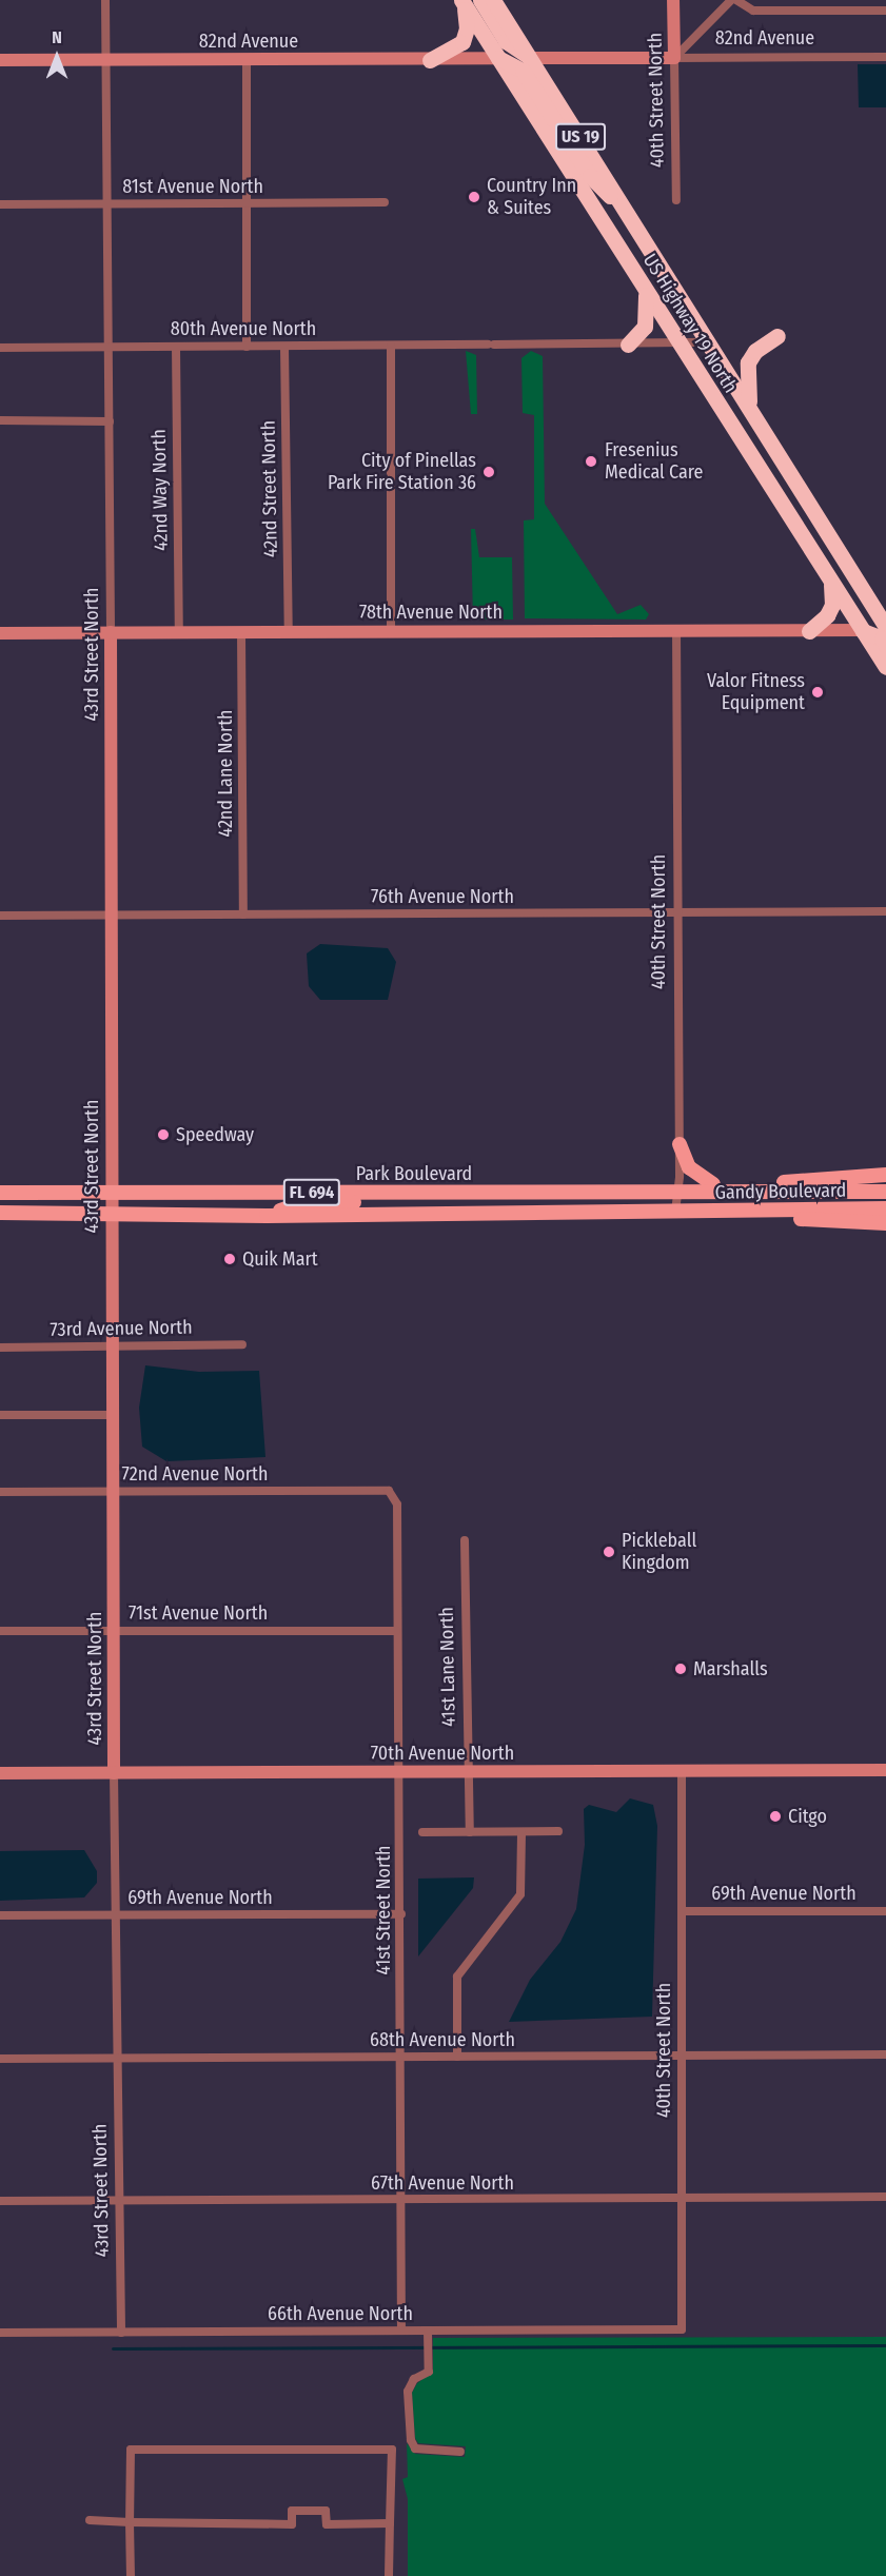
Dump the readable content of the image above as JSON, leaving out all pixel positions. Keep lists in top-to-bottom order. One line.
{"streets":{"highway":["US 19","US Highway 19 North"],"main road":["Park Boulevard","Gandy Boulevard","FL 694"],"street":["82nd Avenue","40th Street North","81st Avenue North","80th Avenue North","42nd Street North","42nd Way North","78th Avenue North","43rd Street North","42nd Lane North","76th Avenue North","73rd Avenue North","72nd Avenue North","71st Avenue North","41st Lane North","70th Avenue North","69th Avenue North","41st Street North","68th Avenue North","67th Avenue North","66th Avenue North"]},"crossings":[["82nd Avenue","40th Street North"],["82nd Avenue","US Highway 19 North"],["82nd Avenue","43rd Street North"],["40th Street North","78th Avenue North"],["40th Street North","76th Avenue North"],["40th Street North","Park Boulevard"],["40th Street North","Gandy Boulevard"],["40th Street North","FL 694"],["40th Street North","70th Avenue North"],["40th Street North","69th Avenue North"],["40th Street North","68th Avenue North"],["40th Street North","67th Avenue North"],["40th Street North","66th Avenue North"],["81st Avenue North","43rd Street North"],["US Highway 19 North","80th Avenue North"],["US Highway 19 North","78th Avenue North"],["80th Avenue North","42nd Street North"],["80th Avenue North","42nd Way North"],["80th Avenue North","43rd Street North"],["42nd Street North","78th Avenue North"],["42nd Way North","78th Avenue North"],["78th Avenue North","43rd Street North"],["78th Avenue North","42nd Lane North"],["43rd Street North","76th Avenue North"],["43rd Street North","Park Boulevard"],["43rd Street North","FL 694"],["43rd Street North","73rd Avenue North"],["43rd Street North","72nd Avenue North"],["43rd Street North","71st Avenue North"],["43rd Street North","70th Avenue North"],["43rd Street North","69th Avenue North"],["43rd Street North","68th Avenue North"],["43rd Street North","67th Avenue North"],["43rd Street North","66th Avenue North"],["42nd Lane North","76th Avenue North"],["Park Boulevard","Gandy Boulevard"],["Gandy Boulevard","FL 694"],["72nd Avenue North","41st Street North"],["71st Avenue North","41st Street North"],["41st Lane North","70th Avenue North"],["70th Avenue North","41st Street North"],["69th Avenue North","41st Street North"],["41st Street North","68th Avenue North"],["41st Street North","67th Avenue North"],["41st Street North","66th Avenue North"]],"places":["Country Inn & Suites","Fresenius Medical Care","City of Pinellas Park Fire Station 36","Valor Fitness Equipment","Speedway","Quik Mart","Pickleball Kingdom","Marshalls","Citgo"],"north":"top"}
